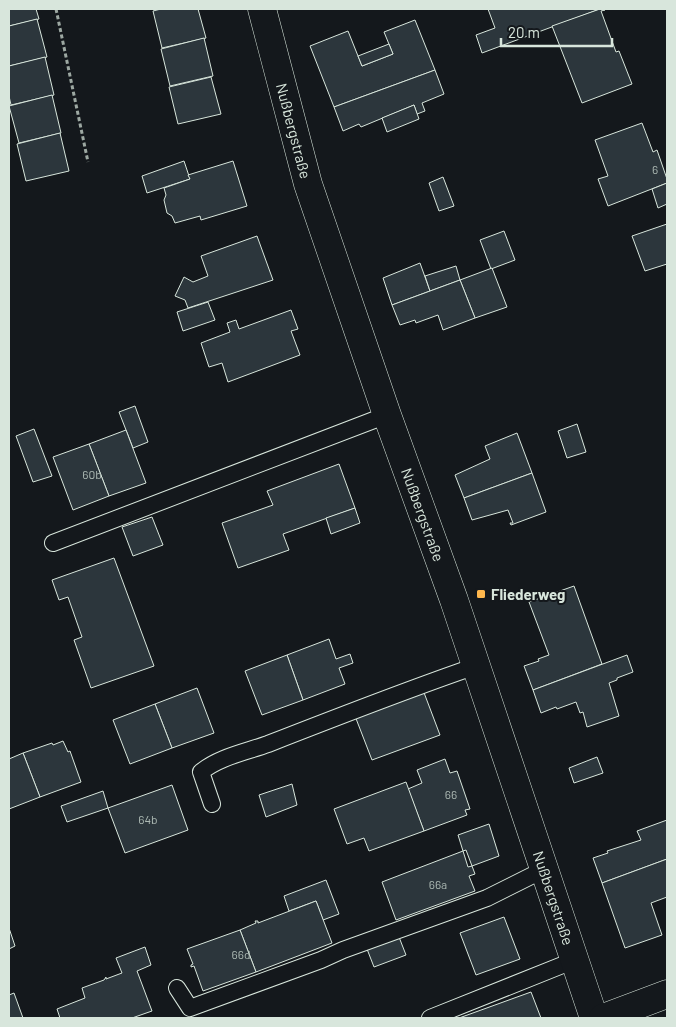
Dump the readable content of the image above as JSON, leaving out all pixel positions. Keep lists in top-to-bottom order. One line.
{"streets":{"street":["Nußbergstraße"]},"places":{"transit":["Fliederweg"]},"house_numbers":["6","60b","66","64b","66a","66d"],"scale_bar":"20 m"}
